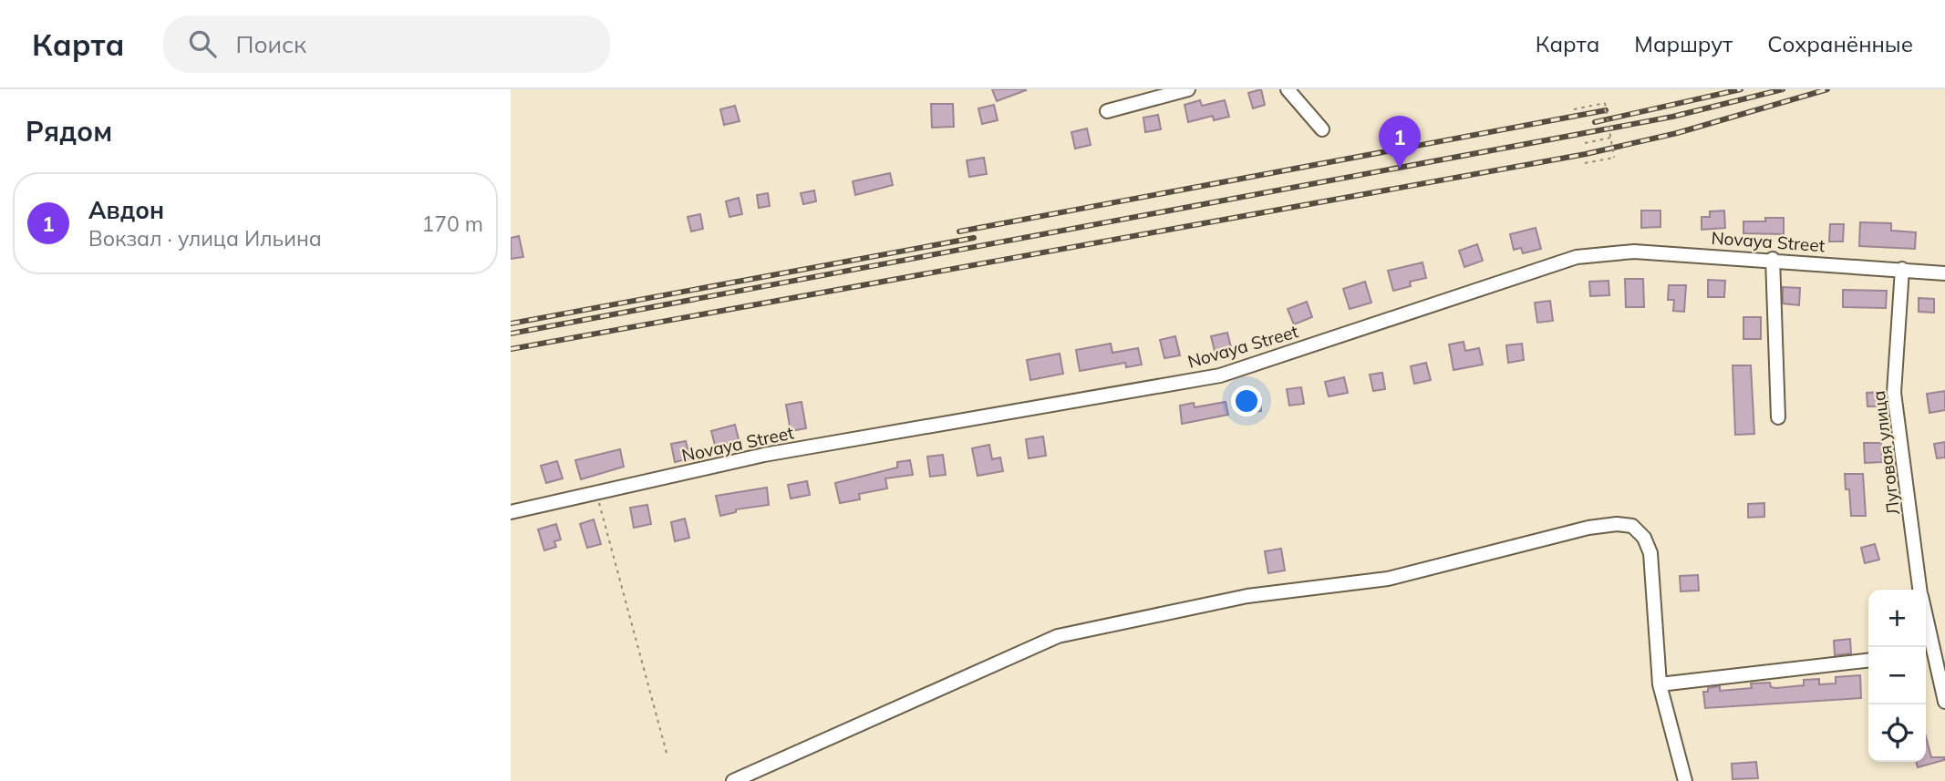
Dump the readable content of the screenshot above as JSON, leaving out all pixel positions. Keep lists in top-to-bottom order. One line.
{"streets":{"street":["Novaya Street","Луговая улица"]},"crossings":[["Novaya Street","Луговая улица"]],"page":{"header":"Карта","search":"Поиск","nav":["Карта","Маршрут","Сохранённые"],"heading":"Рядом","pins":"1","list":[{"mark":"1","name":"Авдон","note":"Вокзал · улица Ильина","value":"170 m"}],"map_buttons":["+","−"]}}
